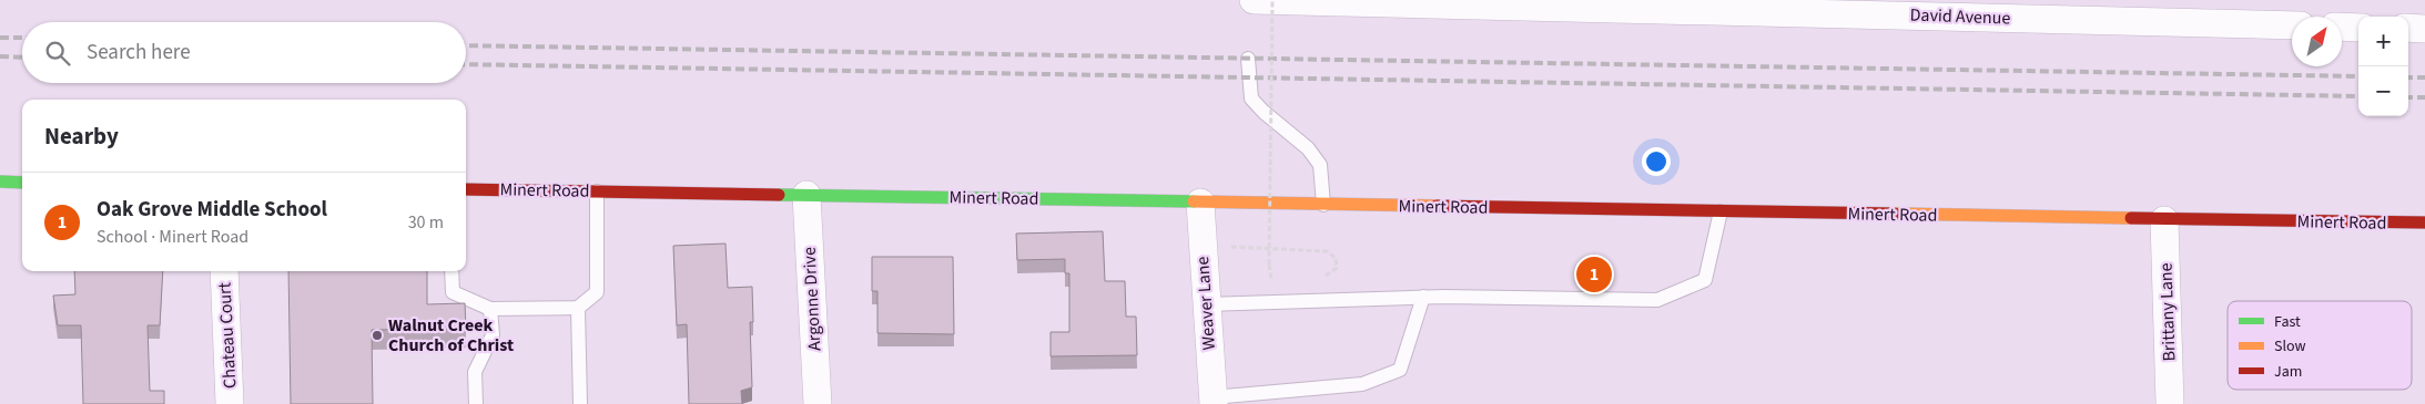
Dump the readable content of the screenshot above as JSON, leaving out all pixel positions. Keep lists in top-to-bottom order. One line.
{"streets":{"street":["David Avenue","Minert Road","Argonne Drive","Weaver Lane","Brittany Lane","Chateau Court"]},"crossings":[["Minert Road","Argonne Drive"],["Minert Road","Weaver Lane"],["Minert Road","Brittany Lane"]],"places":["Walnut Creek Church of Christ"],"legend":["Fast","Slow","Jam"],"north":"top right","page":{"map_buttons":["+","−"],"search":"Search here","heading":"Nearby","list":[{"mark":"1","name":"Oak Grove Middle School","note":"School · Minert Road","value":"30 m"}],"pins":"1"}}
